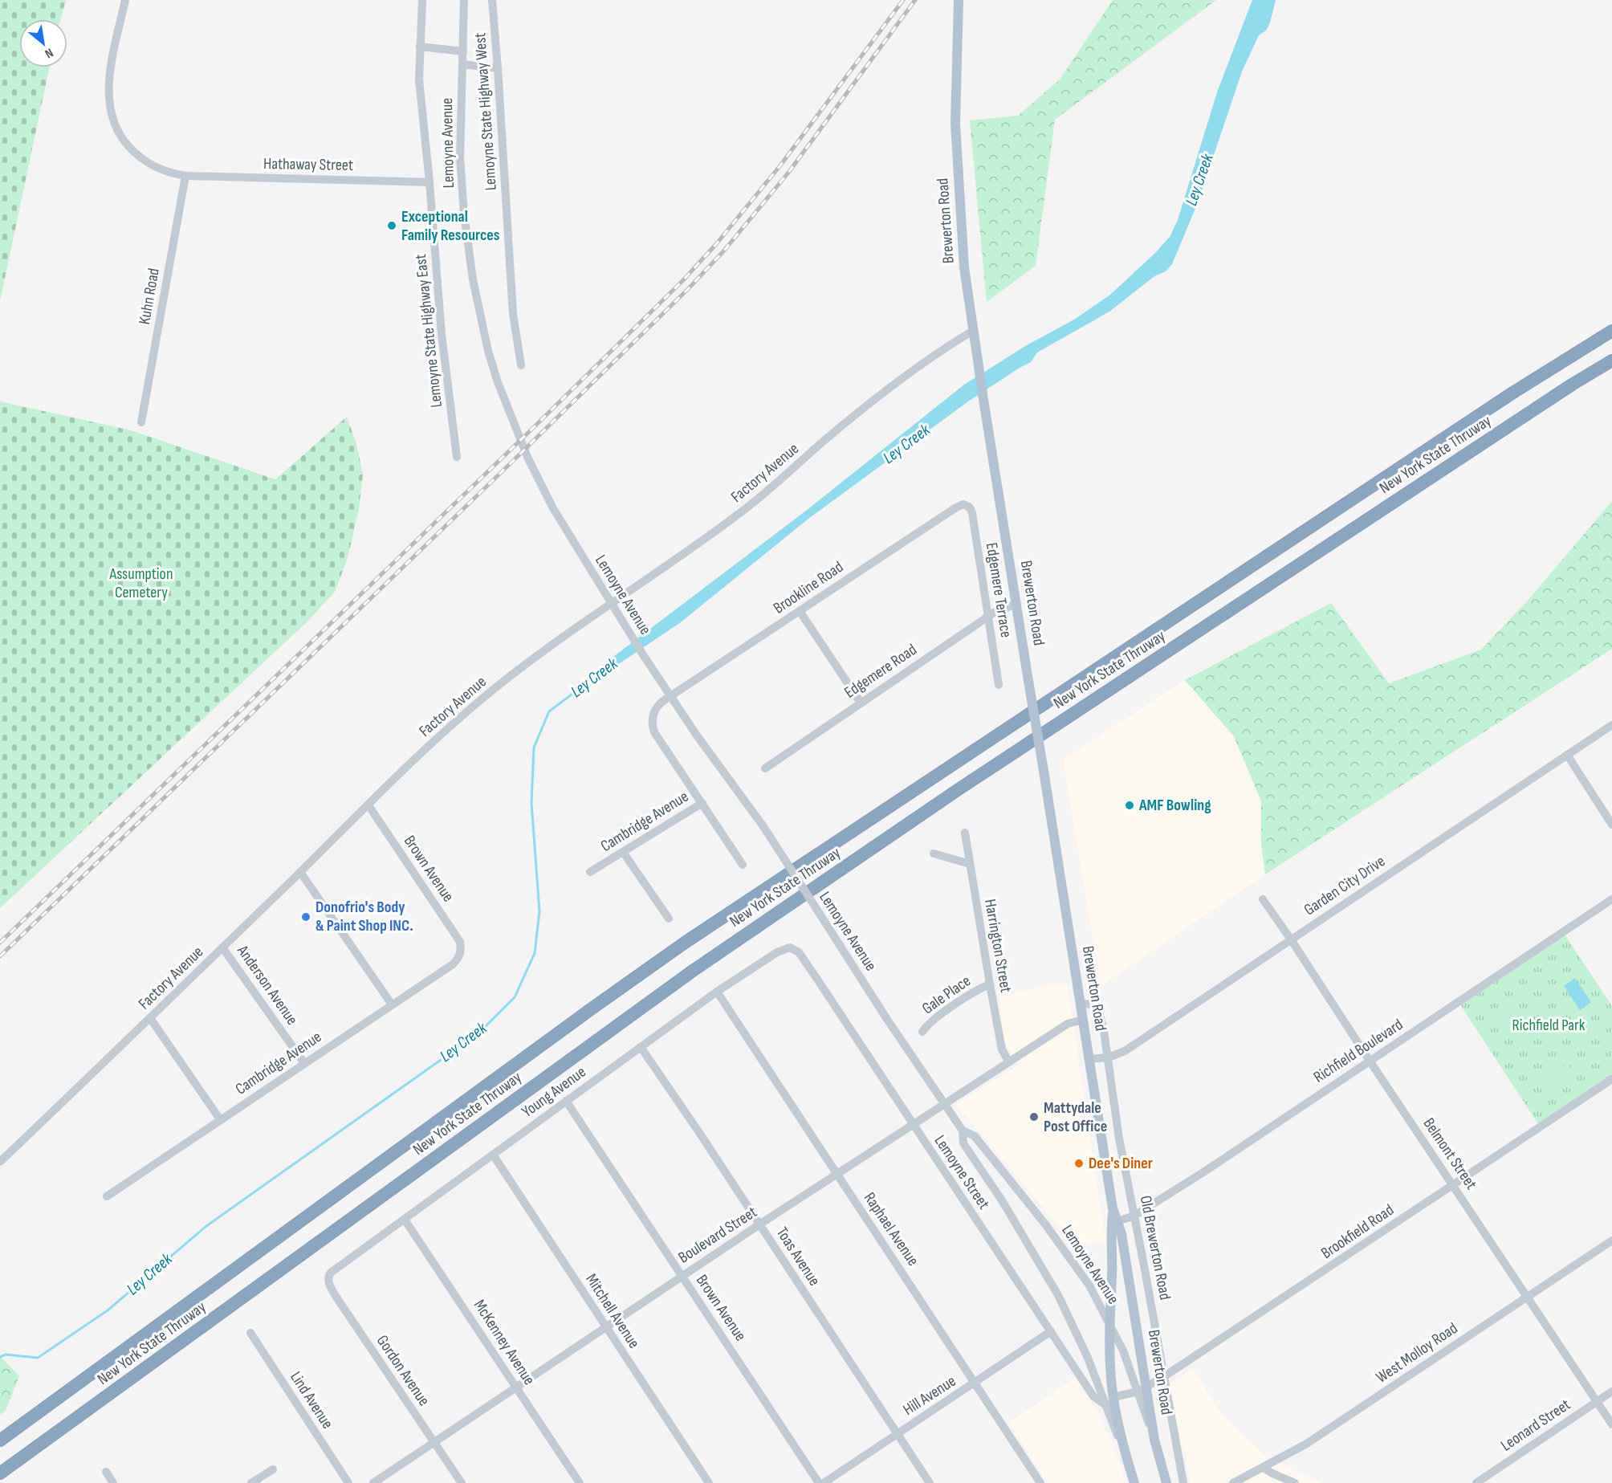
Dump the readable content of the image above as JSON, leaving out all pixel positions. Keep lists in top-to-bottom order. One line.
{"streets":{"highway":["New York State Thruway"],"main road":["Brewerton Road"],"street":["Lemoyne State Highway West","Lemoyne Avenue","Hathaway Street","Kuhn Road","Lemoyne State Highway East","Factory Avenue","Brookline Road","Edgemere Terrace","Edgemere Road","Cambridge Avenue","Brown Avenue","Garden City Drive","Harrington Street","Anderson Avenue","Gale Place","Richfield Boulevard","Young Avenue","Belmont Street","Lemoyne Street","Raphael Avenue","Brookfield Road","Boulevard Street","Old Brewerton Road","Toas Avenue","Mitchell Avenue","McKenney Avenue","West Molloy Road","Gordon Avenue","Hill Avenue","Lind Avenue","Leonard Street"]},"crossings":[["Lemoyne Avenue","Brewerton Road"],["Lemoyne Avenue","Factory Avenue"],["Lemoyne Avenue","Brookline Road"],["Lemoyne Avenue","Cambridge Avenue"],["Lemoyne Avenue","Lemoyne Street"],["Lemoyne Avenue","Brookfield Road"],["Lemoyne Avenue","Boulevard Street"],["Hathaway Street","Kuhn Road"],["Hathaway Street","Lemoyne State Highway East"],["Brewerton Road","Factory Avenue"],["Brewerton Road","Edgemere Road"],["Brewerton Road","Garden City Drive"],["Brewerton Road","Richfield Boulevard"],["Brewerton Road","Brookfield Road"],["Brewerton Road","Boulevard Street"],["Brewerton Road","Old Brewerton Road"],["Factory Avenue","Brown Avenue"],["Factory Avenue","Anderson Avenue"],["Brookline Road","Edgemere Terrace"],["Brookline Road","Cambridge Avenue"],["Edgemere Terrace","Edgemere Road"],["Cambridge Avenue","Brown Avenue"],["Cambridge Avenue","Anderson Avenue"],["Brown Avenue","Young Avenue"],["Brown Avenue","Boulevard Street"],["Garden City Drive","Belmont Street"],["Garden City Drive","Old Brewerton Road"],["Harrington Street","Gale Place"],["Harrington Street","Boulevard Street"],["Richfield Boulevard","Belmont Street"],["Richfield Boulevard","Old Brewerton Road"],["Young Avenue","Lemoyne Street"],["Young Avenue","Raphael Avenue"],["Young Avenue","Toas Avenue"],["Young Avenue","Mitchell Avenue"],["Young Avenue","McKenney Avenue"],["Young Avenue","Gordon Avenue"],["Belmont Street","Brookfield Road"],["Belmont Street","West Molloy Road"],["Belmont Street","Leonard Street"],["Lemoyne Street","Boulevard Street"],["Lemoyne Street","Hill Avenue"],["Raphael Avenue","Boulevard Street"],["Raphael Avenue","Hill Avenue"],["Brookfield Road","Old Brewerton Road"],["Boulevard Street","Toas Avenue"],["Boulevard Street","Mitchell Avenue"],["Boulevard Street","McKenney Avenue"],["Boulevard Street","Gordon Avenue"],["Toas Avenue","Hill Avenue"]],"water":["Ley Creek"],"parks":["Assumption Cemetery","Richfield Park"],"places":["Exceptional Family Resources","AMF Bowling","Donofrio's Body & Paint Shop INC.","Mattydale Post Office","Dee's Diner"],"north":"bottom right"}
